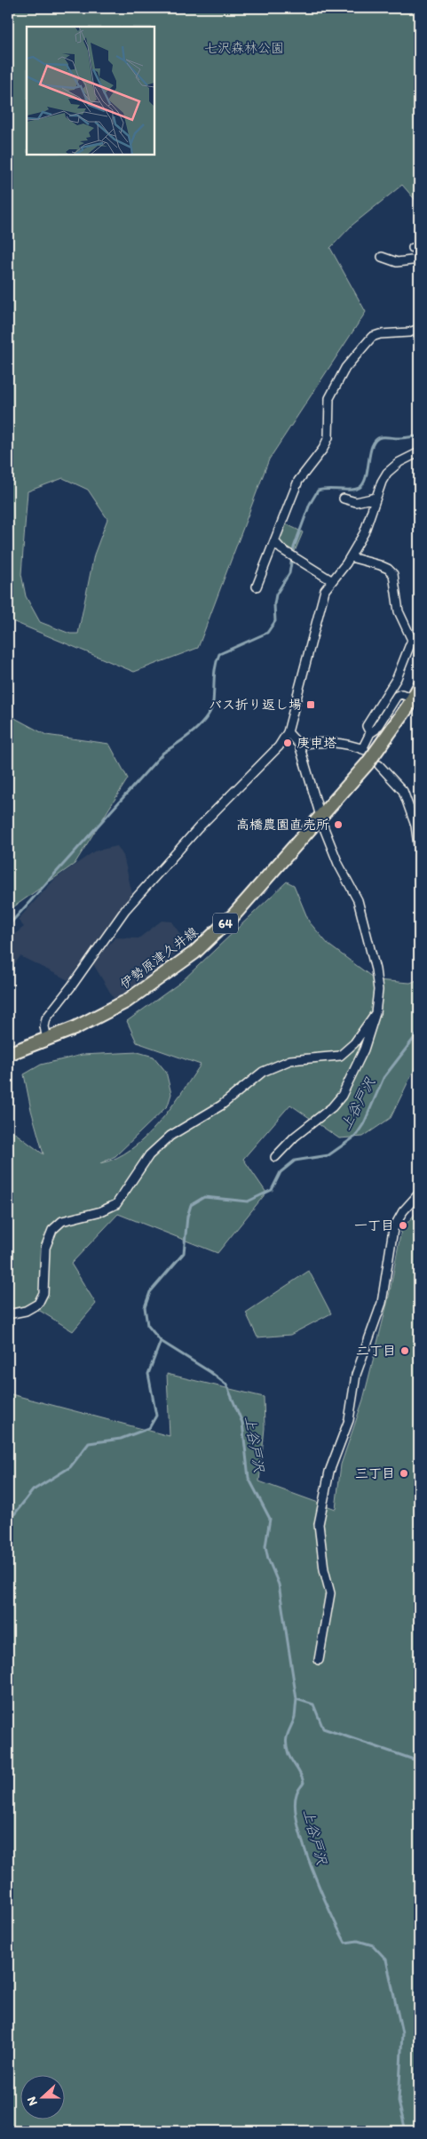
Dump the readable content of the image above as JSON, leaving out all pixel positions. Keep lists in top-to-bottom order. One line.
{"streets":{"main road":["64","伊勢原津久井線"]},"crossings":[["64","伊勢原津久井線"]],"water":["上谷戸沢"],"parks":["七沢森林公園"],"places":{"transit":["バス折り返し場"],"other":["庚申塔","高橋農園直売所","一丁目","二丁目","三丁目"]},"north":"left"}
